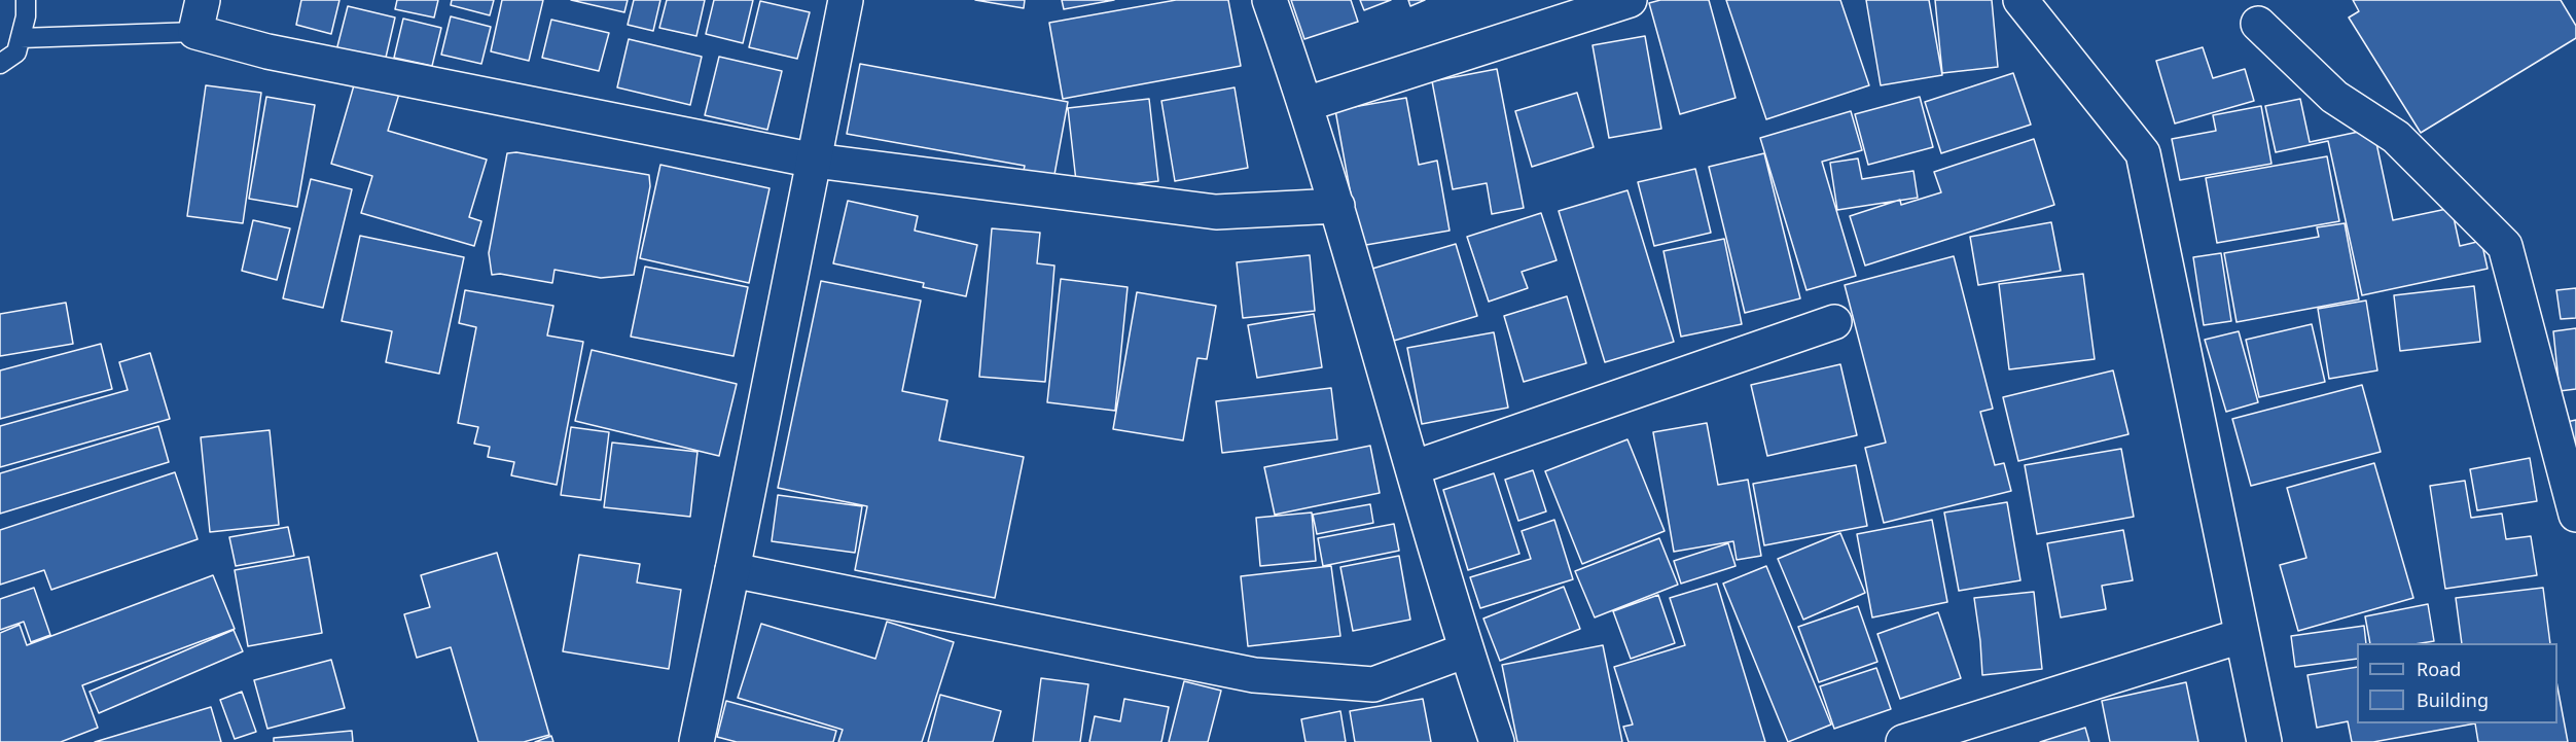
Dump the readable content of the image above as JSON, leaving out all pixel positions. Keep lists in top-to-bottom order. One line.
{"legend":["Road","Building"]}
